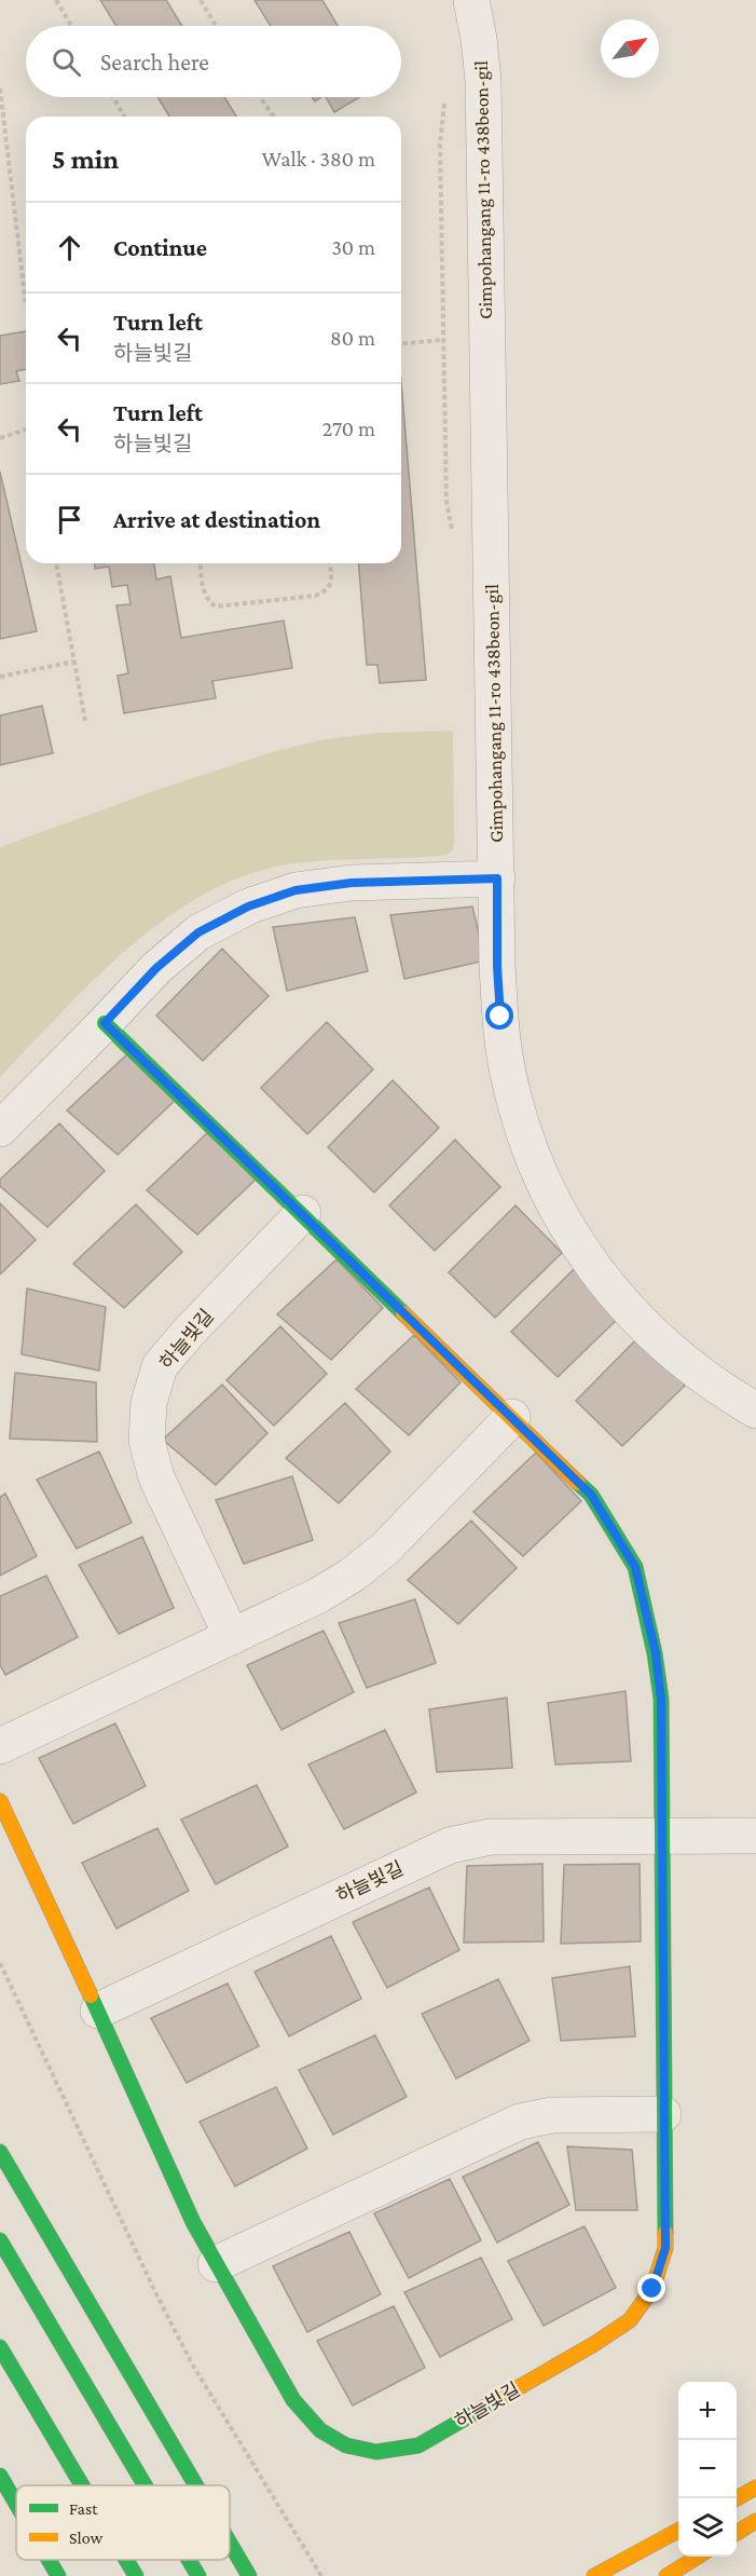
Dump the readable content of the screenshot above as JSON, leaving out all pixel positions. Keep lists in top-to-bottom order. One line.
{"streets":{"main road":["하늘빛길"],"street":["Gimpohangang 11-ro 438beon-gil"]},"legend":["Fast","Slow"],"north":"top right","page":{"search":"Search here","heading":["5 min","Walk · 380 m"],"list":[["Continue","30 m"],["Turn left","하늘빛길","80 m"],["Turn left","하늘빛길","270 m"],"Arrive at destination"],"map_buttons":["+","−"]}}
